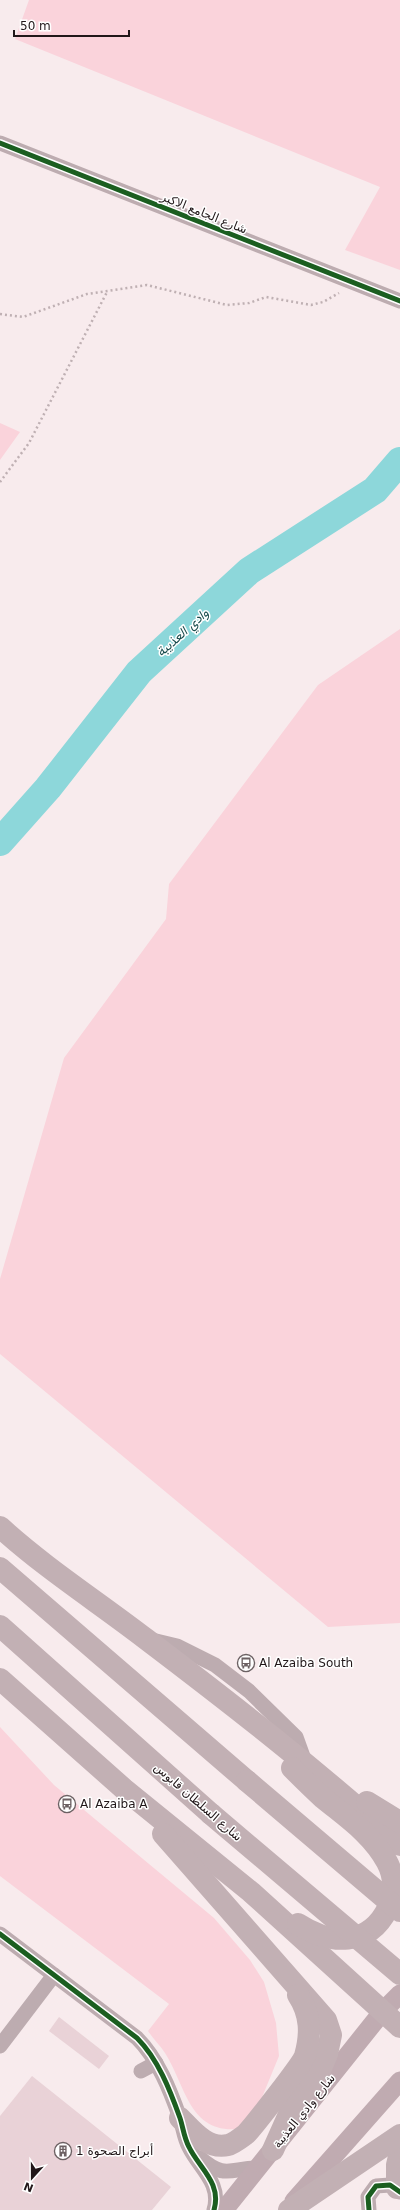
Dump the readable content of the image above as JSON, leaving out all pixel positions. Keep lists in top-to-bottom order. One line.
{"streets":{"highway":["شارع السلطان قابوس"],"main road":["شارع وادي العذيبة"],"street":["شارع الجامع الاكبر"]},"water":["وادي العذيبة"],"places":{"bus stop":["Al Azaiba South","Al Azaiba A"],"building":["أبراج الصحوة 1"]},"scale_bar":"50 m","north":"bottom"}
